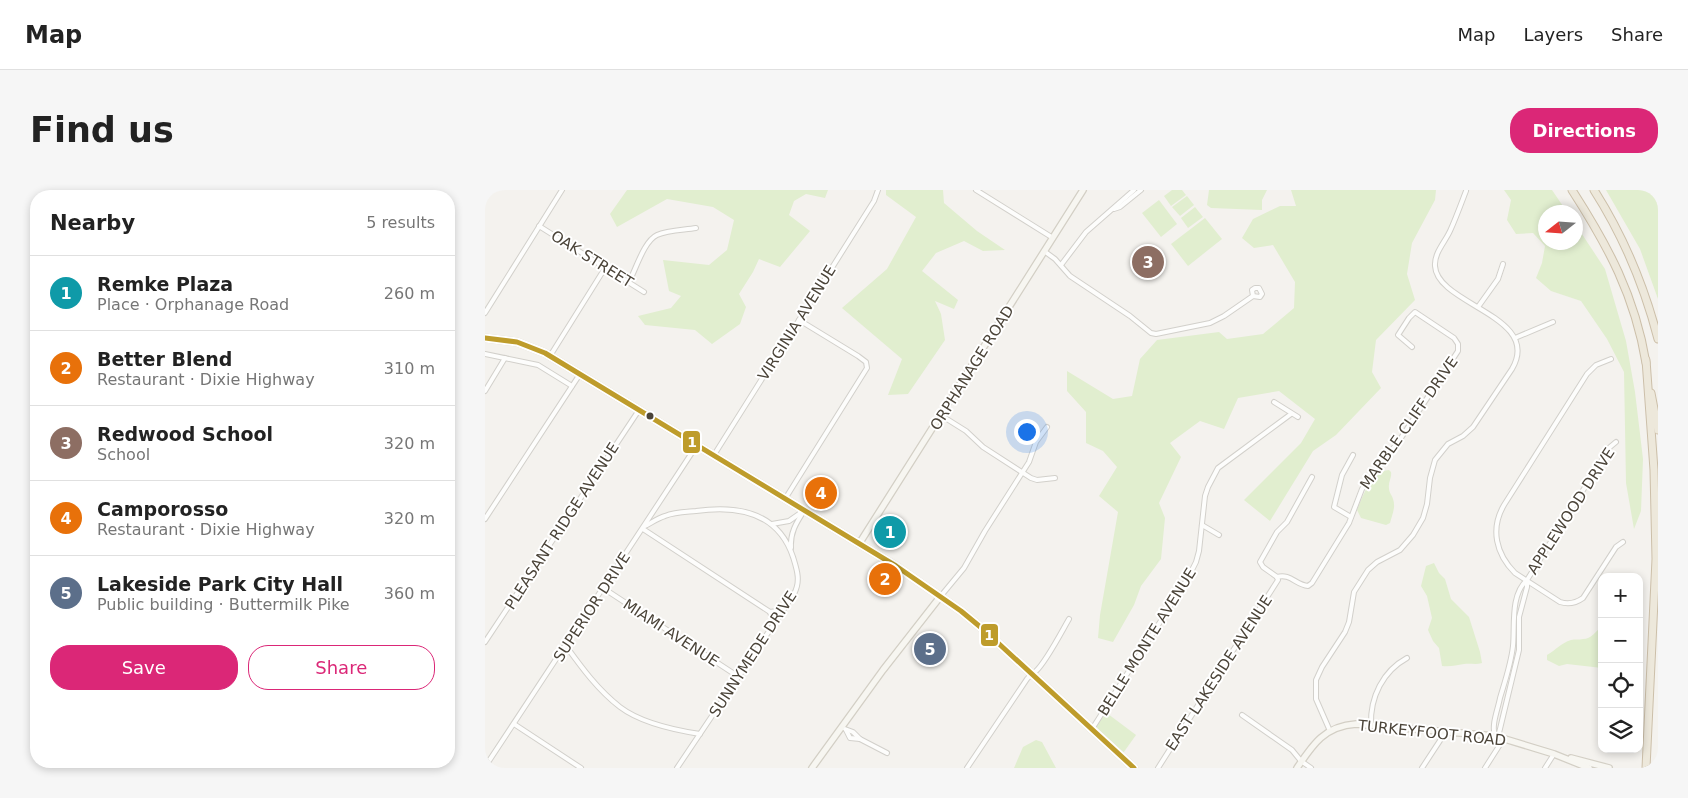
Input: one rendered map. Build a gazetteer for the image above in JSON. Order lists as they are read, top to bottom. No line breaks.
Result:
{"streets":{"main road":["ORPHANAGE ROAD","TURKEYFOOT ROAD"],"street":["OAK STREET","VIRGINIA AVENUE","MARBLE CLIFF DRIVE","APPLEWOOD DRIVE","PLEASANT RIDGE AVENUE","SUPERIOR DRIVE","MIAMI AVENUE","BELLE MONTE AVENUE","SUNNYMEDE DRIVE","EAST LAKESIDE AVENUE"]},"crossings":[["MARBLE CLIFF DRIVE","EAST LAKESIDE AVENUE"],["APPLEWOOD DRIVE","TURKEYFOOT ROAD"],["SUPERIOR DRIVE","MIAMI AVENUE"],["SUPERIOR DRIVE","SUNNYMEDE DRIVE"],["MIAMI AVENUE","SUNNYMEDE DRIVE"]],"lines":["transit line 1"],"north":"left","page":{"header":"Map","nav":["Map","Layers","Share"],"buttons":["Directions",["Save","Share"]],"title":"Find us","heading":["Nearby","5 results"],"pins":["3","4","1","2","5"],"list":[{"mark":"1","name":"Remke Plaza","note":"Place · Orphanage Road","value":"260 m"},{"mark":"2","name":"Better Blend","note":"Restaurant · Dixie Highway","value":"310 m"},{"mark":"3","name":"Redwood School","note":"School","value":"320 m"},{"mark":"4","name":"Camporosso","note":"Restaurant · Dixie Highway","value":"320 m"},{"mark":"5","name":"Lakeside Park City Hall","note":"Public building · Buttermilk Pike","value":"360 m"}],"map_buttons":["+","−"]}}
